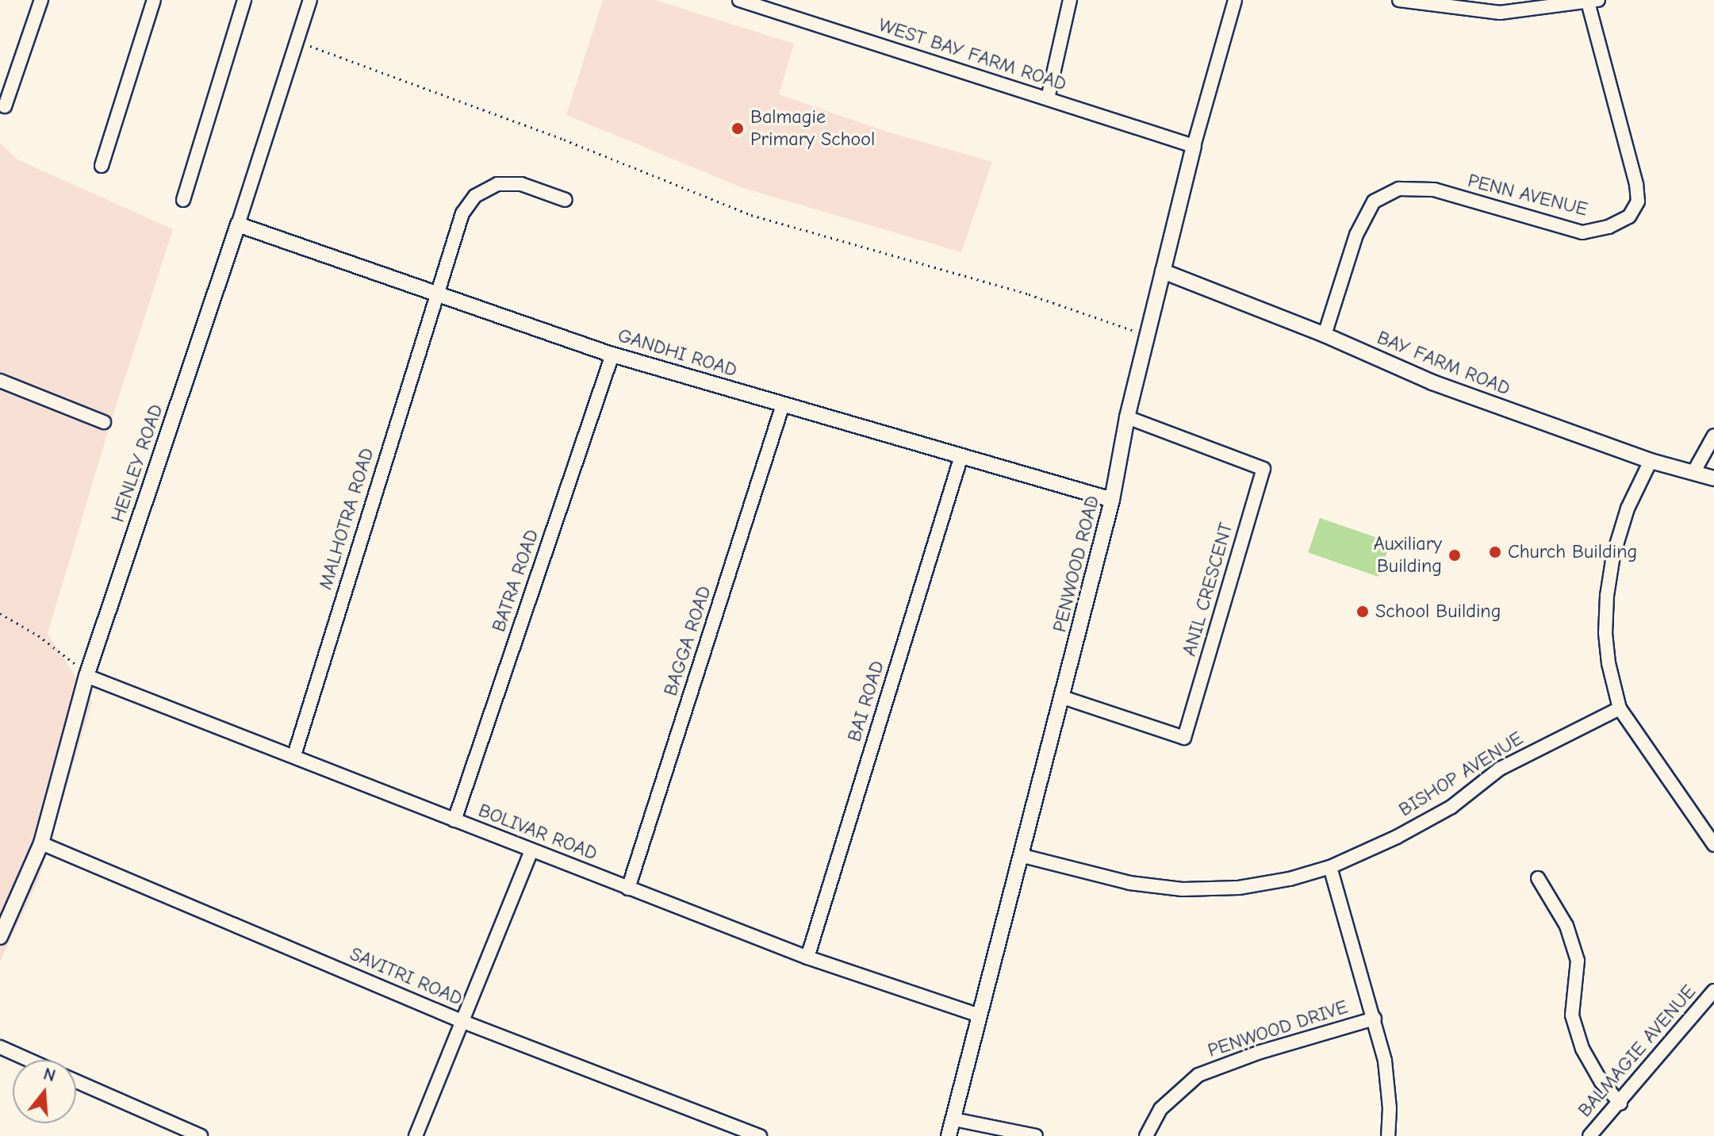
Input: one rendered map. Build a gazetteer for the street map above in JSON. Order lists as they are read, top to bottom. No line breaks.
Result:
{"streets":{"street":["WEST BAY FARM ROAD","PENN AVENUE","GANDHI ROAD","BAY FARM ROAD","HENLEY ROAD","MALHOTRA ROAD","PENWOOD ROAD","BATRA ROAD","ANIL CRESCENT","BAGGA ROAD","BAI ROAD","BISHOP AVENUE","BOLIVAR ROAD","SAVITRI ROAD","PENWOOD DRIVE","BALMAGIE AVENUE"]},"crossings":[["WEST BAY FARM ROAD","PENWOOD ROAD"],["PENN AVENUE","BAY FARM ROAD"],["GANDHI ROAD","HENLEY ROAD"],["GANDHI ROAD","MALHOTRA ROAD"],["GANDHI ROAD","PENWOOD ROAD"],["GANDHI ROAD","BATRA ROAD"],["GANDHI ROAD","BAGGA ROAD"],["GANDHI ROAD","BAI ROAD"],["BAY FARM ROAD","PENWOOD ROAD"],["HENLEY ROAD","BOLIVAR ROAD"],["HENLEY ROAD","SAVITRI ROAD"],["MALHOTRA ROAD","BOLIVAR ROAD"],["PENWOOD ROAD","ANIL CRESCENT"],["PENWOOD ROAD","BISHOP AVENUE"],["PENWOOD ROAD","BOLIVAR ROAD"],["BATRA ROAD","BOLIVAR ROAD"],["BAGGA ROAD","BOLIVAR ROAD"],["BAI ROAD","BOLIVAR ROAD"]],"places":["Balmagie Primary School","Church Building","Auxiliary Building","School Building"],"north":"top"}
